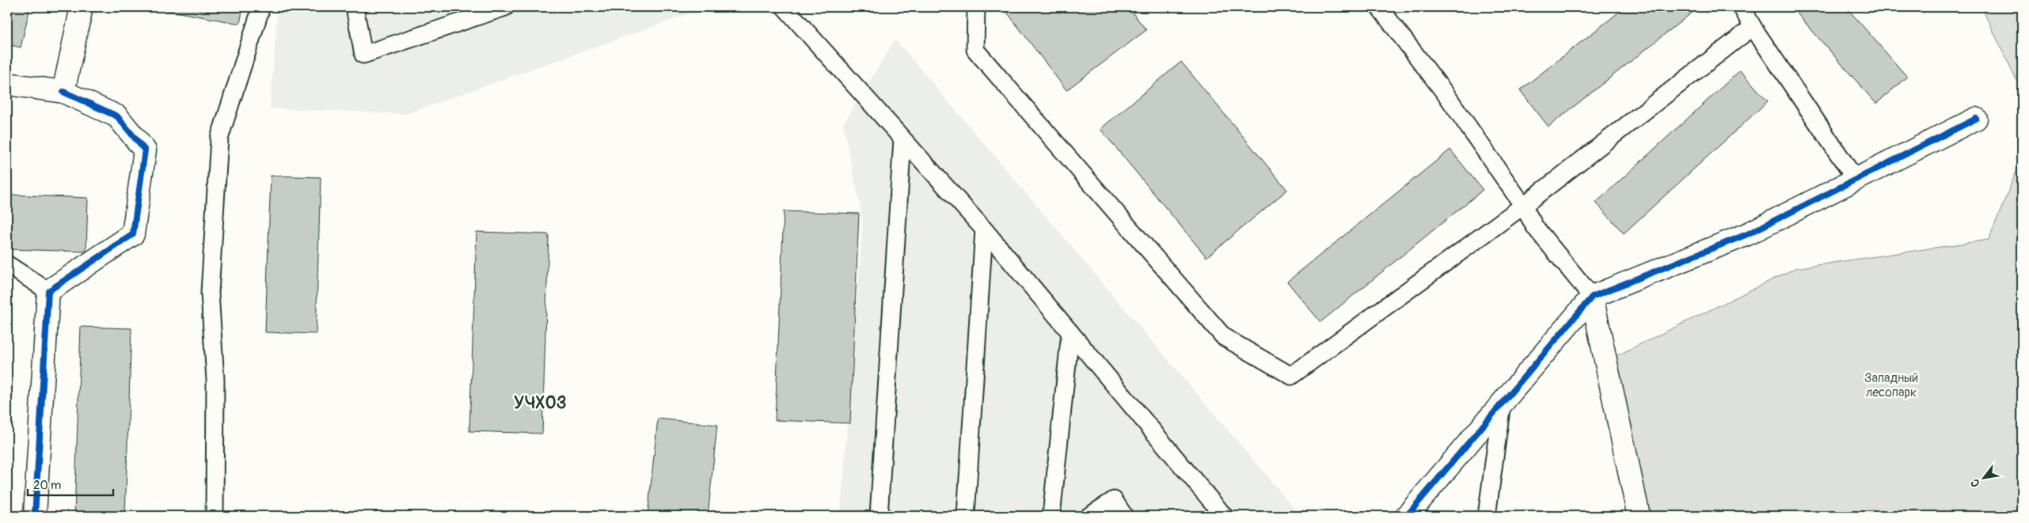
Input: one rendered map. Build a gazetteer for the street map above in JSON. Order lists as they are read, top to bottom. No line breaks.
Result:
{"districts":["УЧХОЗ"],"parks":["Западный лесопарк"],"scale_bar":"20 m","north":"bottom left"}
